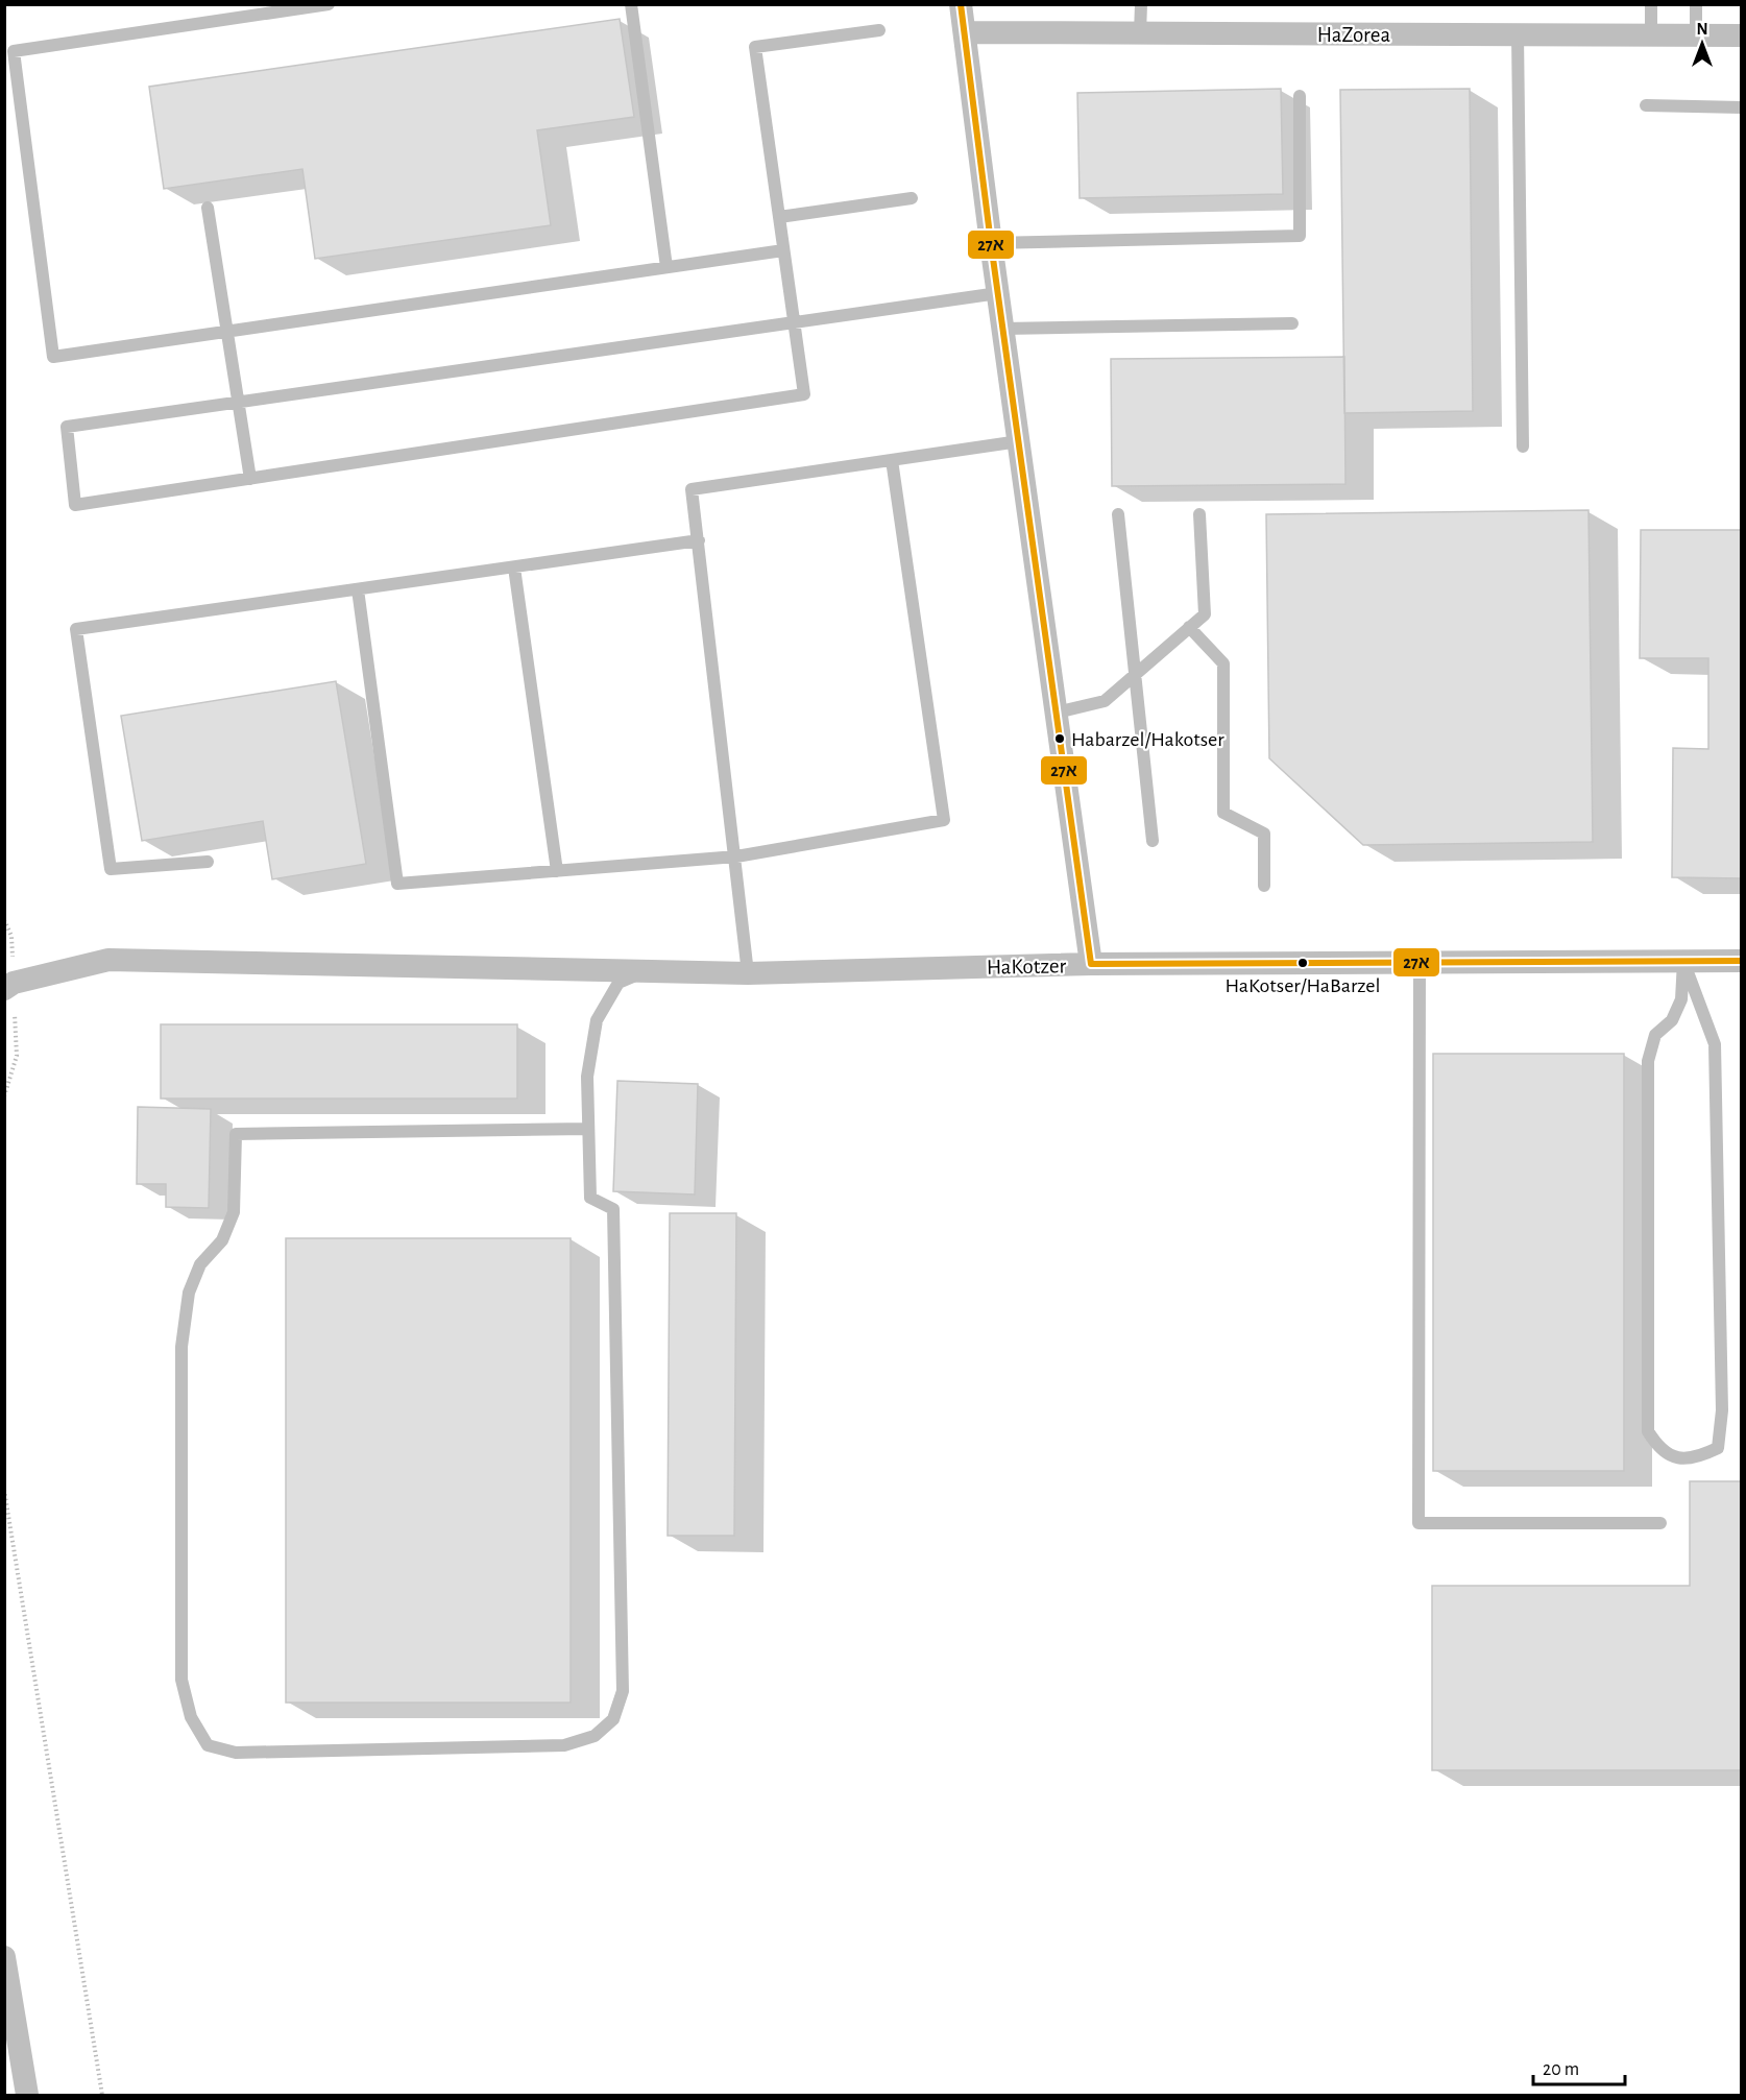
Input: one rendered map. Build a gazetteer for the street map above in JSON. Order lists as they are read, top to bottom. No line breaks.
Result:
{"streets":{"street":["HaZorea","HaKotzer"]},"places":["Habarzel/Hakotser","HaKotser/HaBarzel"],"lines":["transit line 27א"],"scale_bar":"20 m","north":"top"}
